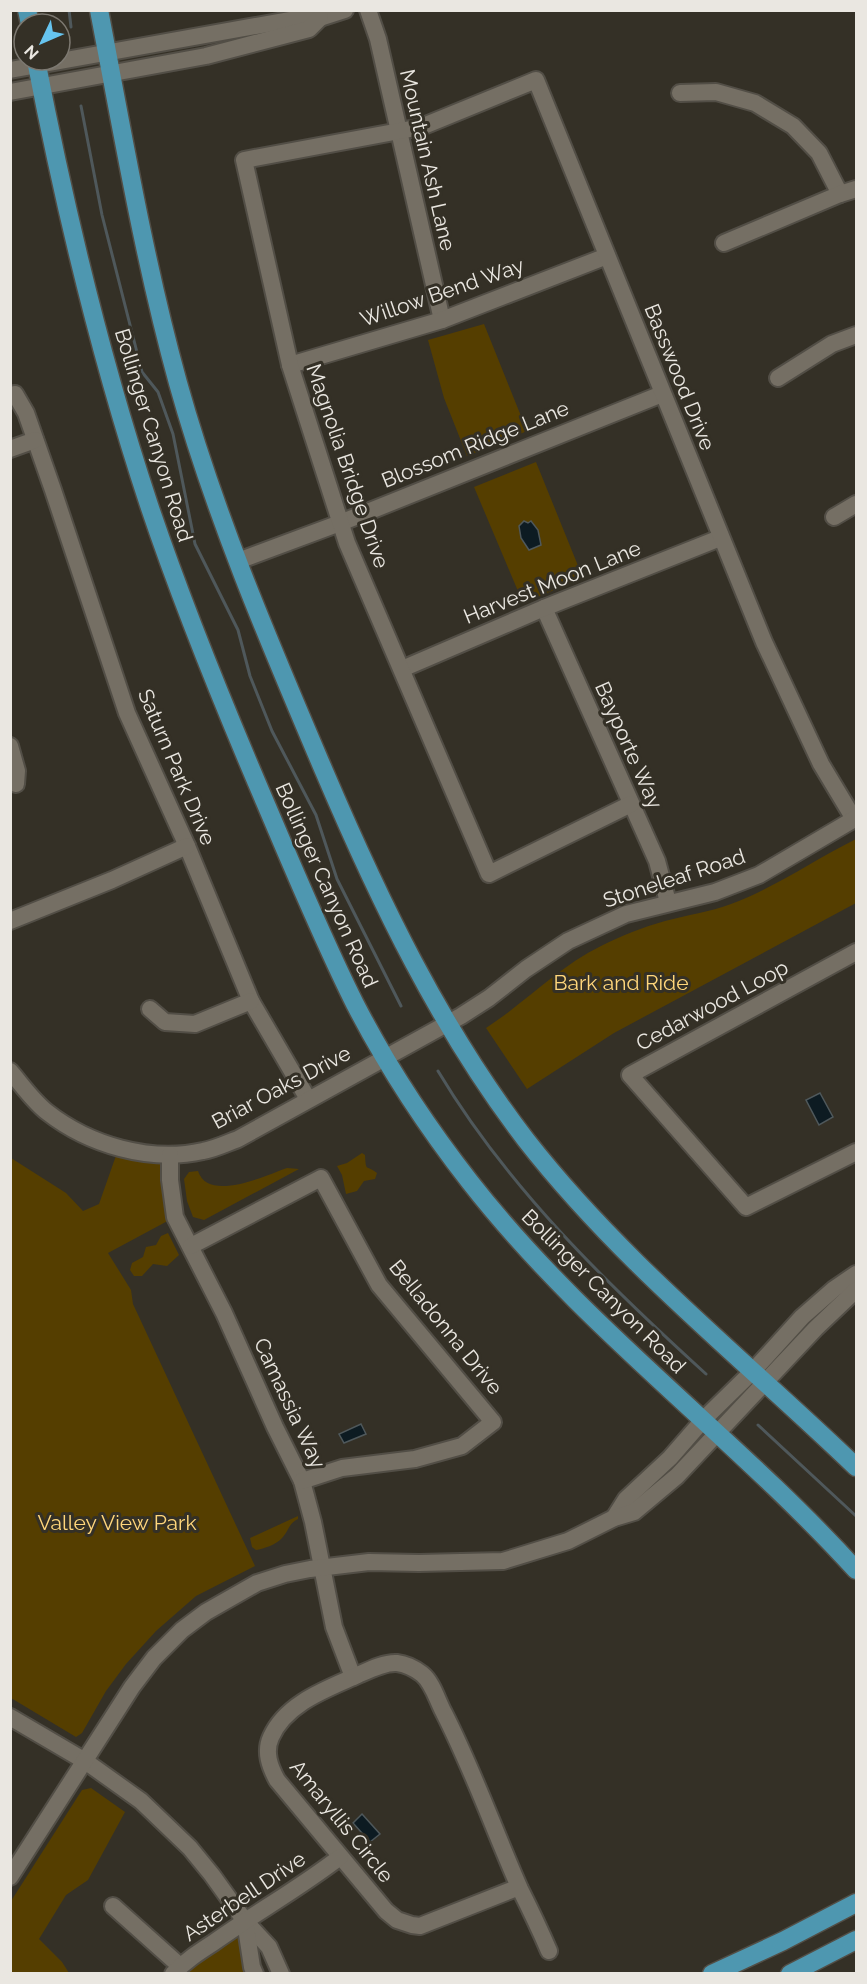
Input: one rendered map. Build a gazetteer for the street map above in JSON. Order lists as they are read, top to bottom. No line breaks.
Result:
{"streets":{"main road":["Bollinger Canyon Road"],"street":["Mountain Ash Lane","Willow Bend Way","Basswood Drive","Blossom Ridge Lane","Magnolia Bridge Drive","Harvest Moon Lane","Bayporte Way","Saturn Park Drive","Stoneleaf Road","Cedarwood Loop","Briar Oaks Drive","Belladonna Drive","Camassia Way","Amaryllis Circle","Asterbell Drive"]},"crossings":[["Mountain Ash Lane","Willow Bend Way"],["Mountain Ash Lane","Basswood Drive"],["Mountain Ash Lane","Magnolia Bridge Drive"],["Willow Bend Way","Basswood Drive"],["Willow Bend Way","Magnolia Bridge Drive"],["Basswood Drive","Blossom Ridge Lane"],["Basswood Drive","Magnolia Bridge Drive"],["Basswood Drive","Harvest Moon Lane"],["Basswood Drive","Stoneleaf Road"],["Bollinger Canyon Road","Blossom Ridge Lane"],["Bollinger Canyon Road","Stoneleaf Road"],["Bollinger Canyon Road","Briar Oaks Drive"],["Blossom Ridge Lane","Magnolia Bridge Drive"],["Magnolia Bridge Drive","Harvest Moon Lane"],["Magnolia Bridge Drive","Bayporte Way"],["Harvest Moon Lane","Bayporte Way"],["Bayporte Way","Stoneleaf Road"],["Saturn Park Drive","Briar Oaks Drive"],["Stoneleaf Road","Briar Oaks Drive"],["Briar Oaks Drive","Camassia Way"],["Belladonna Drive","Camassia Way"],["Camassia Way","Amaryllis Circle"],["Amaryllis Circle","Asterbell Drive"]],"parks":["Bark and Ride","Valley View Park"],"north":"bottom left"}
